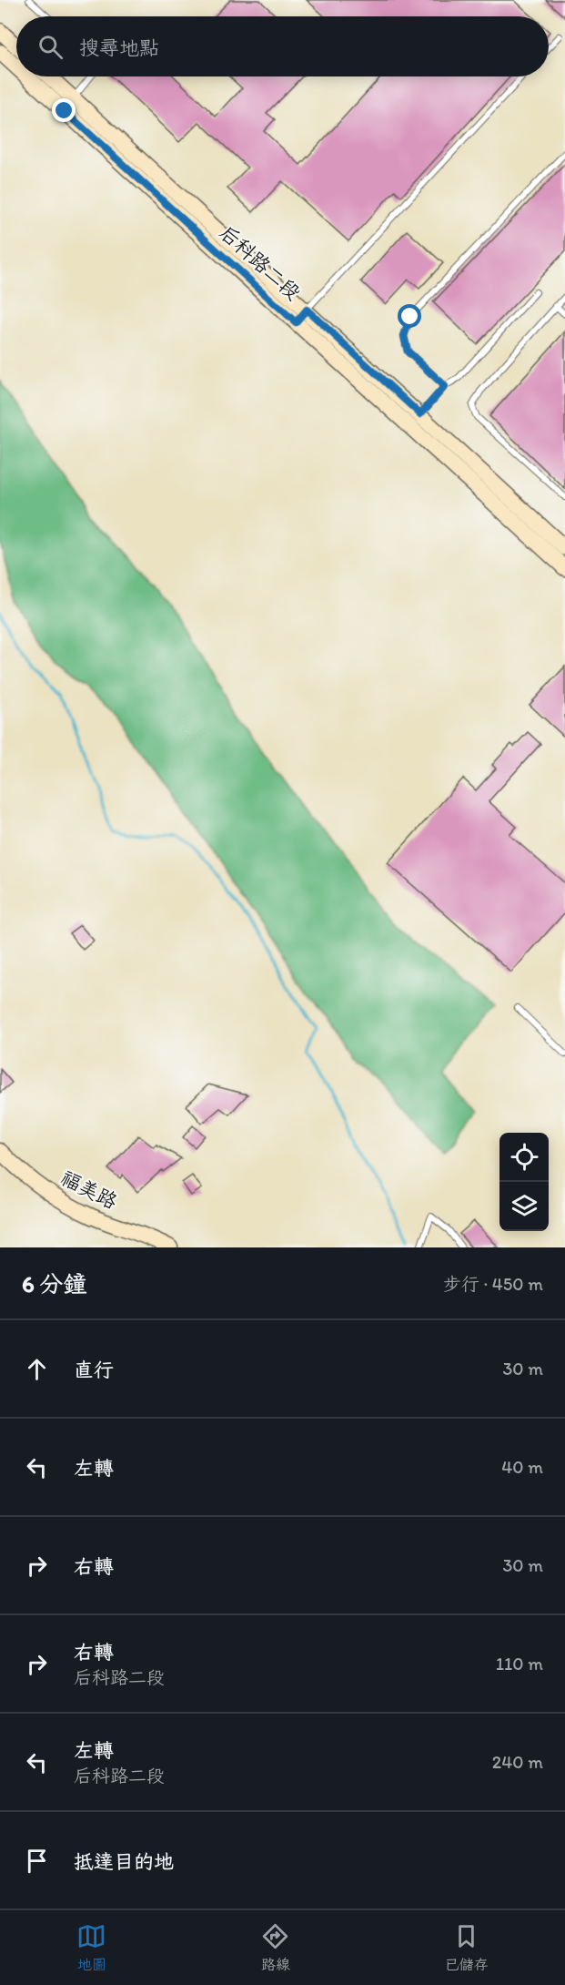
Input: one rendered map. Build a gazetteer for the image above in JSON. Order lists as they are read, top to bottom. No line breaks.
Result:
{"streets":{"street":["后科路二段","福美路"]},"page":{"search":"搜尋地點","heading":["6 分鐘","步行 · 450 m"],"list":[["直行","30 m"],["左轉","40 m"],["右轉","30 m"],["右轉","后科路二段","110 m"],["左轉","后科路二段","240 m"],"抵達目的地"],"nav":["地圖","路線","已儲存"]}}
